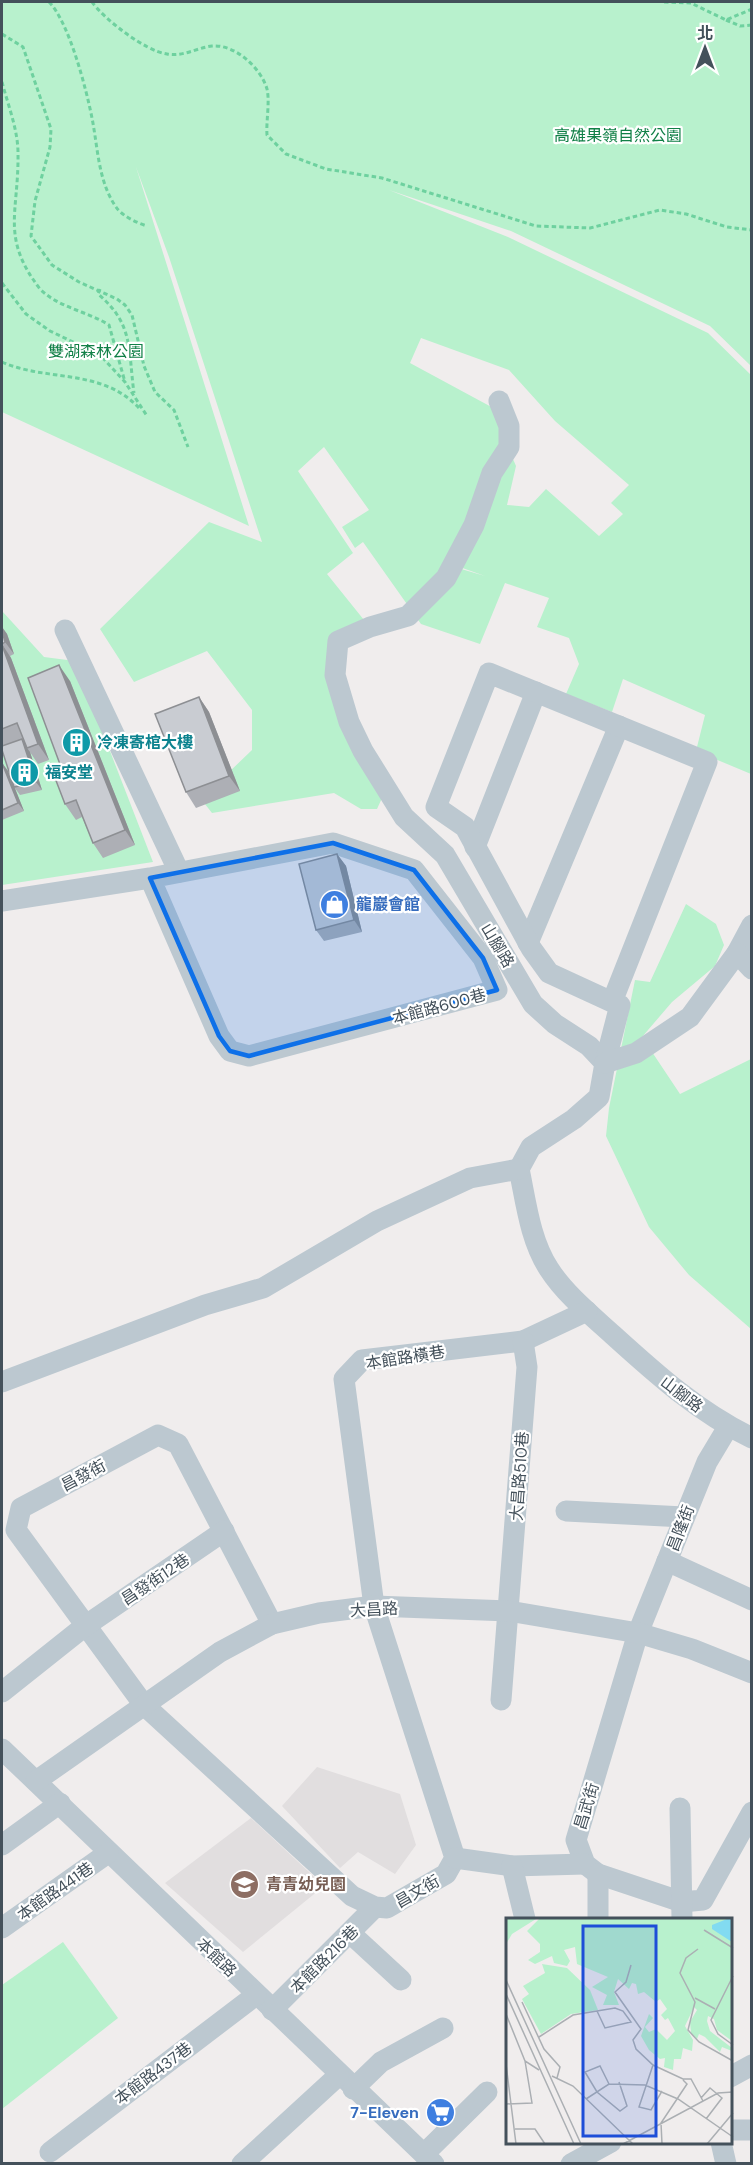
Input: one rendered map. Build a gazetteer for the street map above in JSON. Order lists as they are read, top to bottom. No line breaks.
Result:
{"streets":{"street":["山腳路","本館路600巷","本館路橫巷","昌發街","大昌路510巷","昌隆街","昌發街12巷","大昌路","昌武街","本館路441巷","昌文街","本館路","本館路216巷","本館路437巷"]},"crossings":[["山腳路","本館路橫巷"],["山腳路","昌隆街"],["本館路橫巷","大昌路510巷"],["本館路橫巷","大昌路"],["昌發街","昌發街12巷"],["昌發街","大昌路"],["昌發街","昌文街"],["大昌路510巷","大昌路"],["昌隆街","大昌路"],["昌隆街","昌武街"],["大昌路","昌武街"],["大昌路","昌文街"],["大昌路","本館路"],["本館路441巷","本館路"],["昌文街","本館路216巷"],["本館路","本館路216巷"],["本館路","本館路437巷"]],"parks":["高雄果嶺自然公園","雙湖森林公園"],"places":{"building":["冷凍寄棺大樓","福安堂"],"shop":["龍巖會館"],"school or university":["青青幼兒園"],"supermarket":["7-Eleven"]},"north":"top"}
